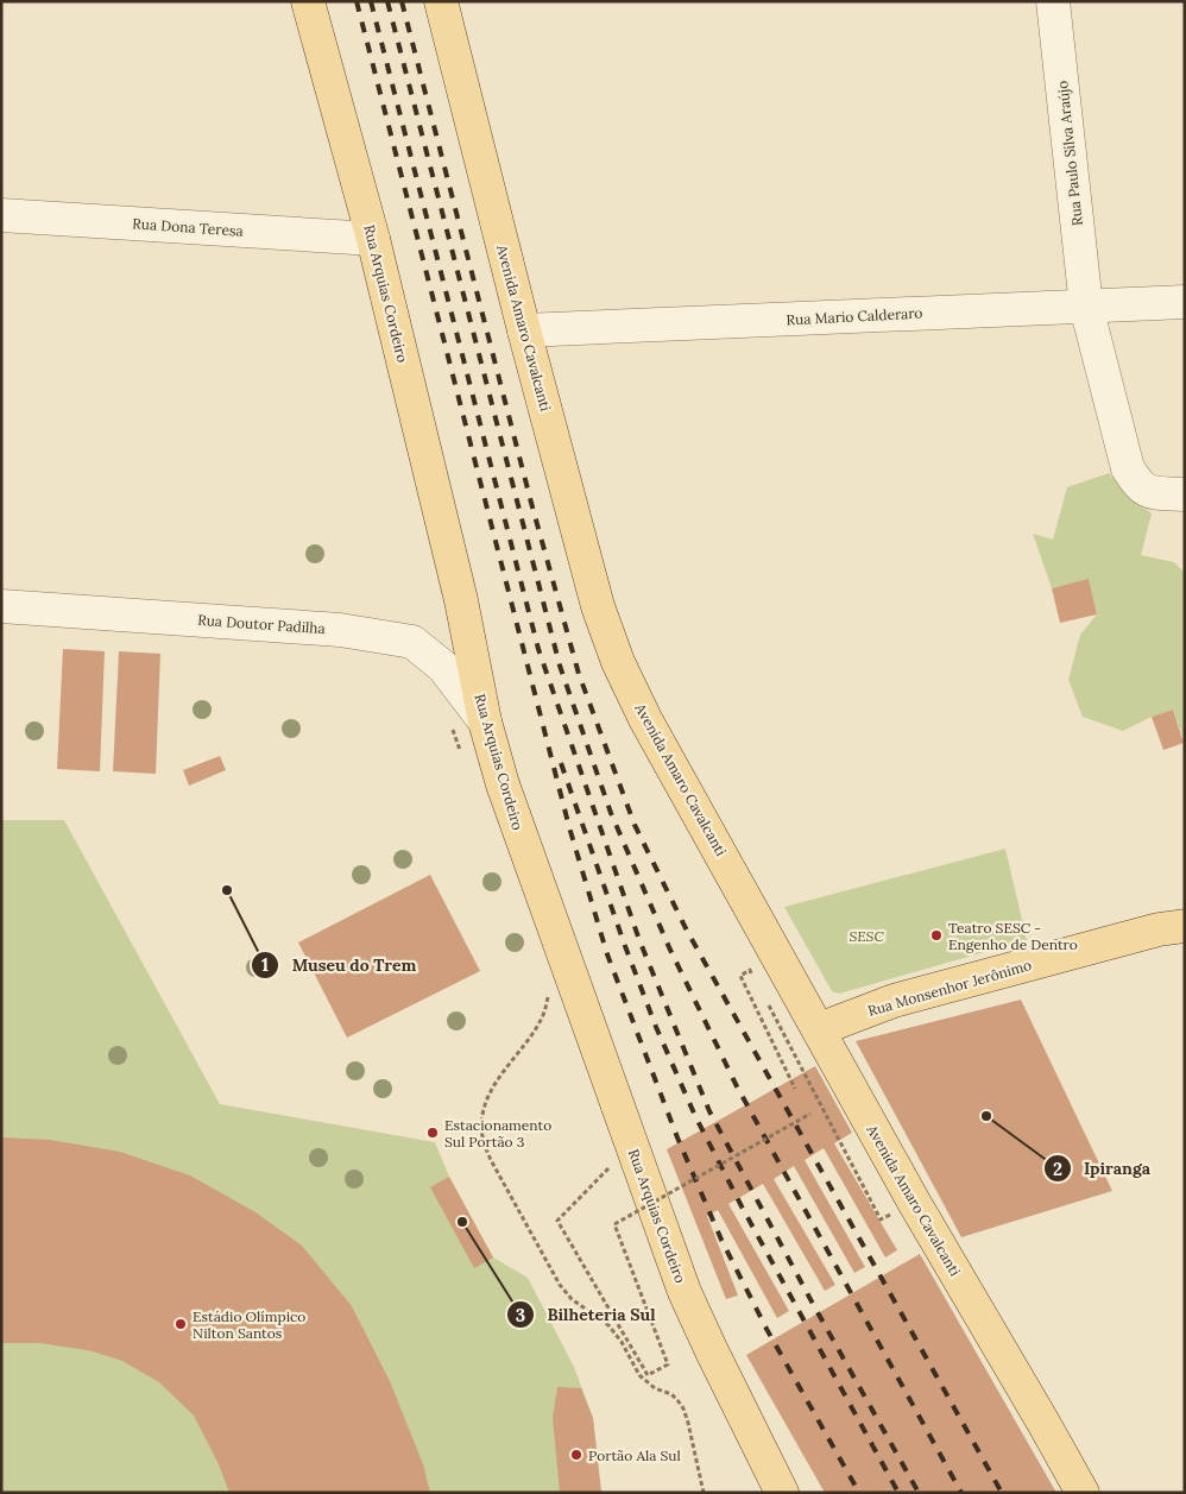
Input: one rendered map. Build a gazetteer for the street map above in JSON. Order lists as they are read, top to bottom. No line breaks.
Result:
{"streets":{"main road":["Rua Arquias Cordeiro","Avenida Amaro Cavalcanti","Rua Monsenhor Jerônimo"],"street":["Rua Paulo Silva Araújo","Rua Dona Teresa","Rua Mario Calderaro","Rua Doutor Padilha"]},"crossings":[["Rua Paulo Silva Araújo","Rua Mario Calderaro"],["Rua Dona Teresa","Rua Arquias Cordeiro"],["Rua Arquias Cordeiro","Rua Doutor Padilha"],["Rua Mario Calderaro","Avenida Amaro Cavalcanti"],["Avenida Amaro Cavalcanti","Rua Monsenhor Jerônimo"]],"parks":["SESC"],"places":["Museu do Trem","Teatro SESC - Engenho de Dentro","Ipiranga","Estacionamento Sul Portão 3","Bilheteria Sul","Estádio Olímpico Nilton Santos","Portão Ala Sul"]}
